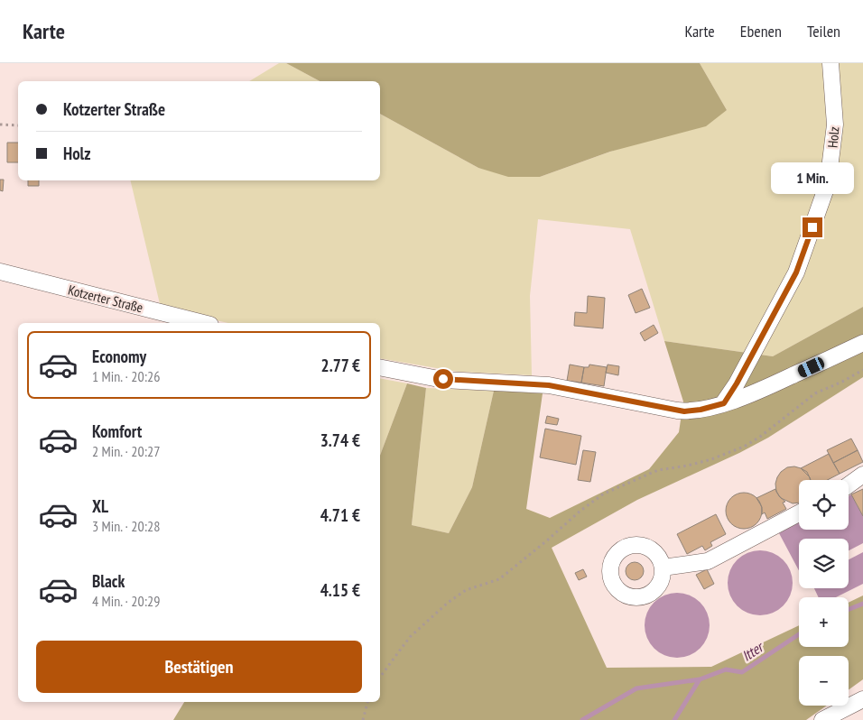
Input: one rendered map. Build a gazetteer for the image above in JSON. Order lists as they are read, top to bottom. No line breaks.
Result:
{"streets":{"street":["Holz","Kotzerter Straße"]},"water":["Itter"],"page":{"header":"Karte","nav":["Karte","Ebenen","Teilen"],"banner":["Kotzerter Straße","Holz"],"bubble":"1 Min.","list":[{"name":"Economy","note":"1 Min. · 20:26","value":"2.77 €"},{"name":"Komfort","note":"2 Min. · 20:27","value":"3.74 €"},{"name":"XL","note":"3 Min. · 20:28","value":"4.71 €"},{"name":"Black","note":"4 Min. · 20:29","value":"4.15 €"}],"map_buttons":["+","−"],"buttons":"Bestätigen"}}
